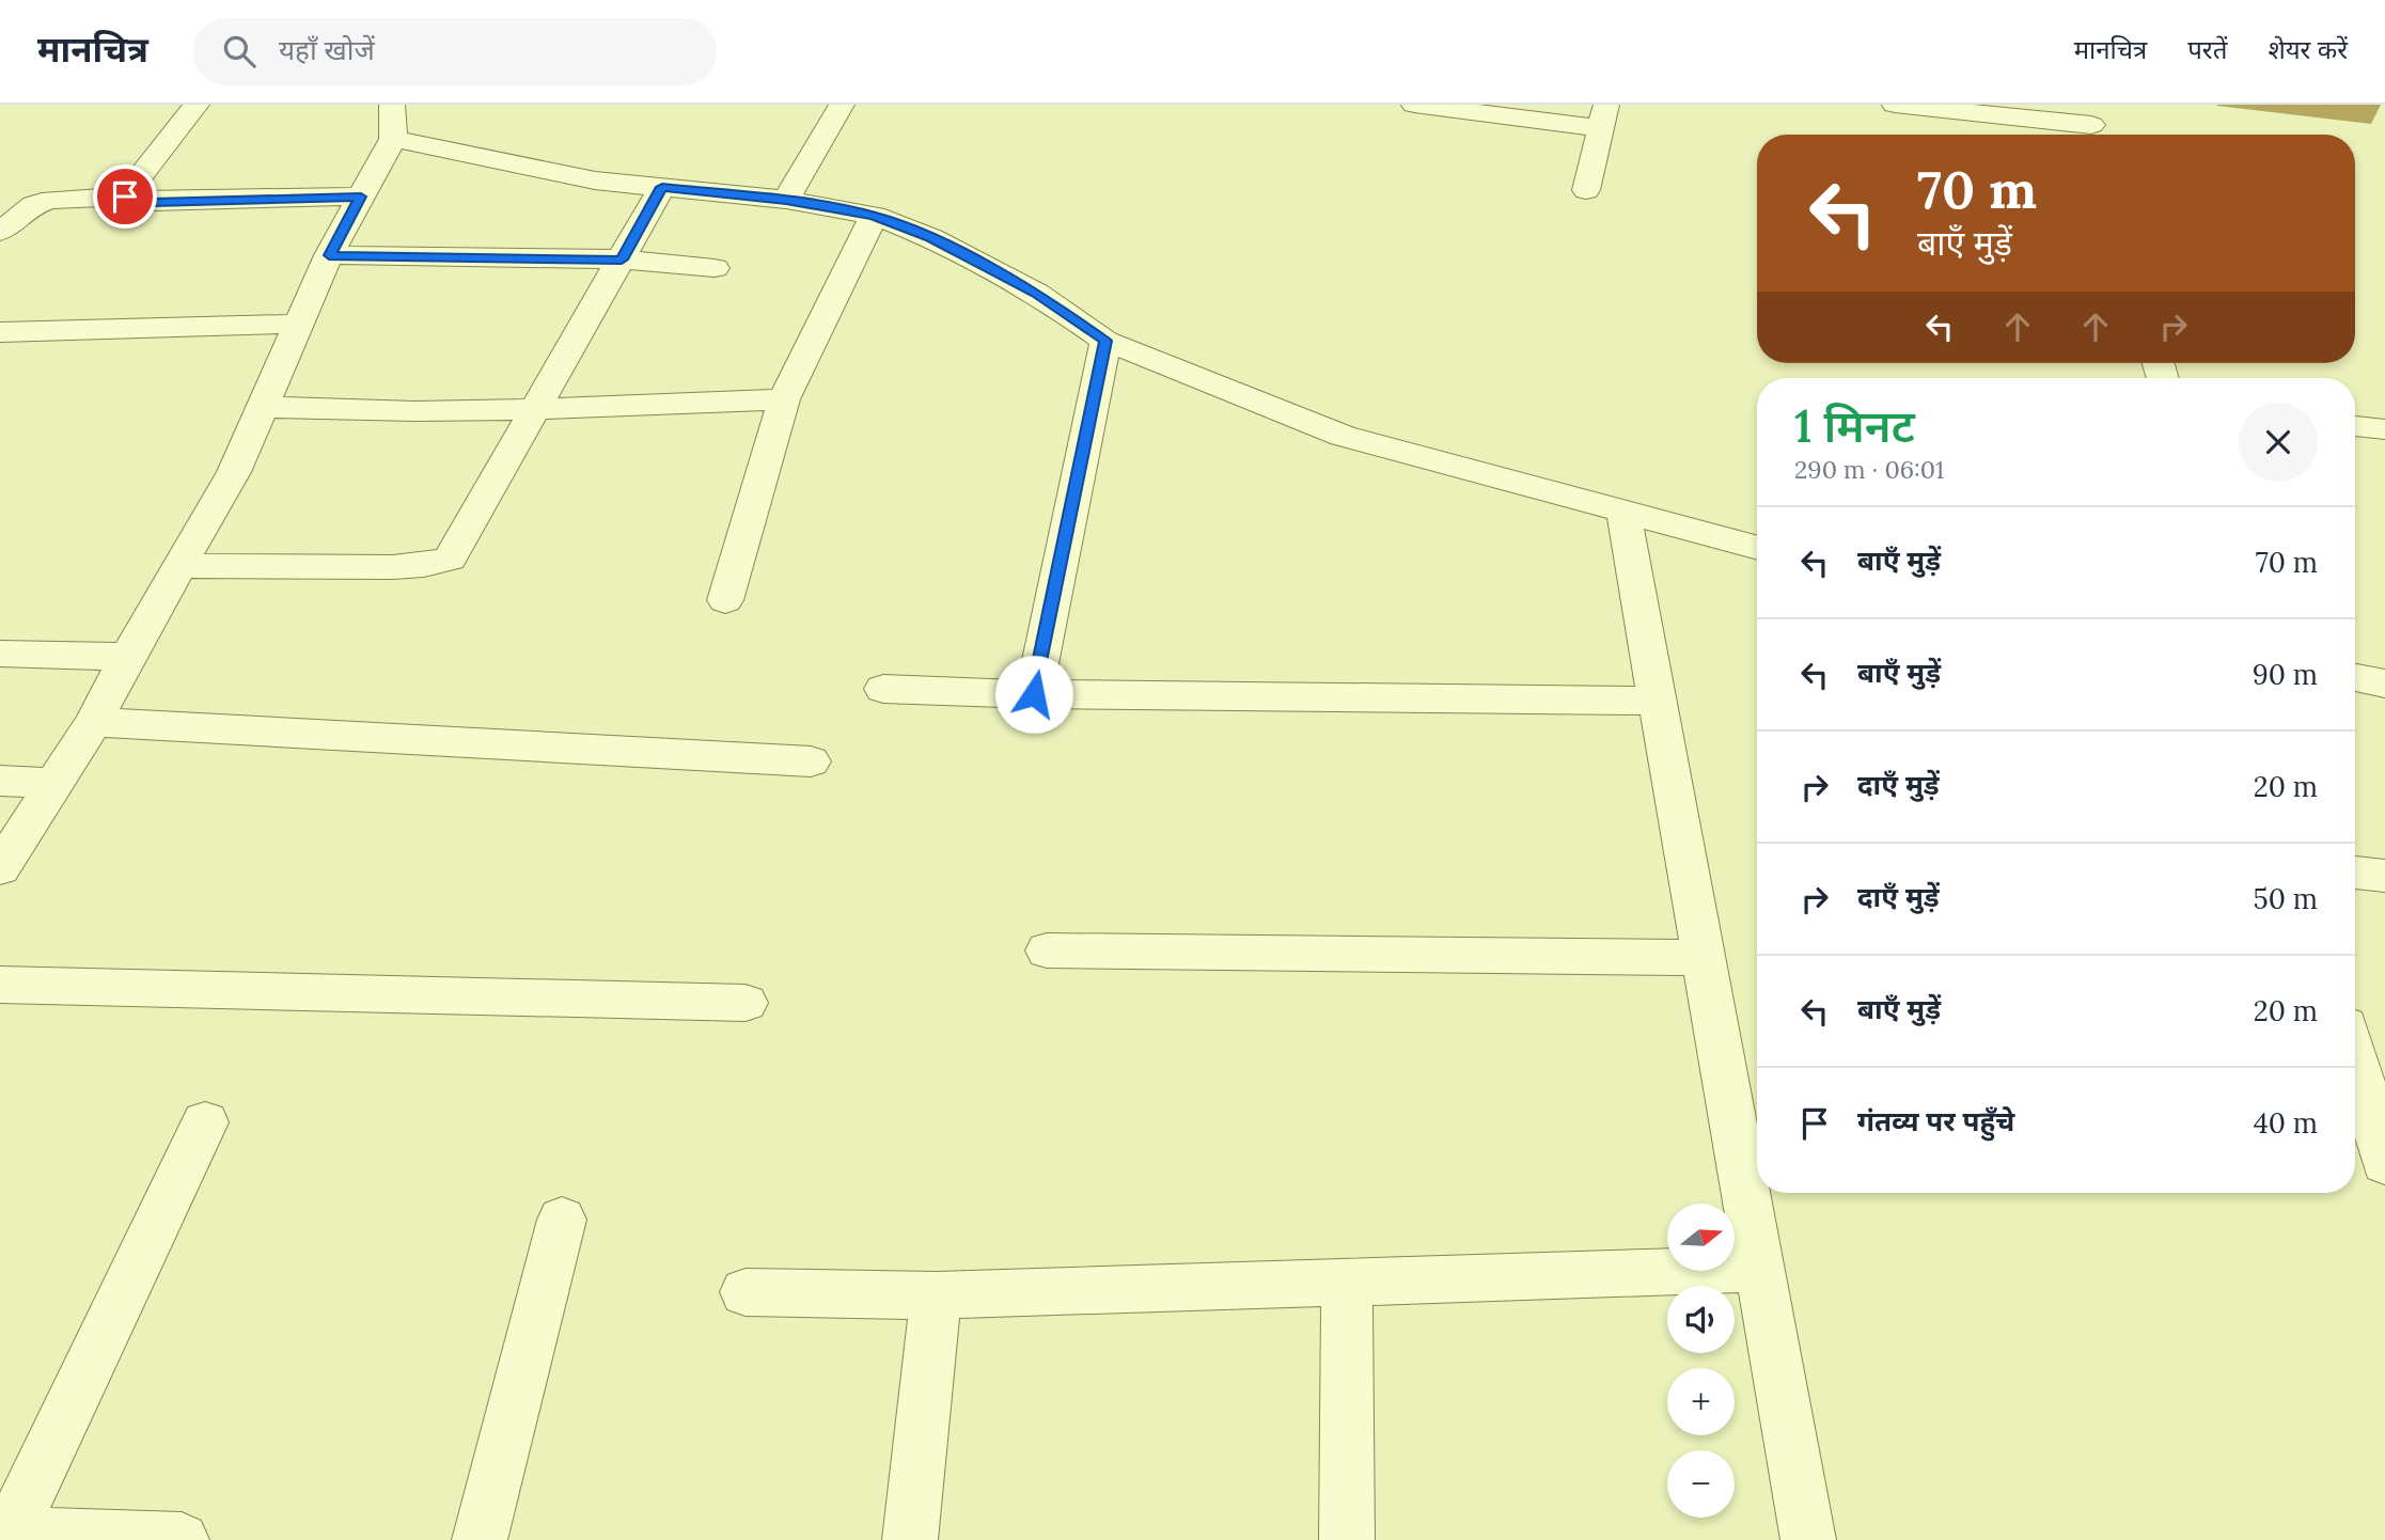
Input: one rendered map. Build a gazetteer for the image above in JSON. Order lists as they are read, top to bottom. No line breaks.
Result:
{"north":"right","page":{"header":"मानचित्र","search":"यहाँ खोजें","nav":["मानचित्र","परतें","शेयर करें"],"turn":["70 m","बाएँ मुड़ें"],"heading":["1 मिनट","290 m · 06:01"],"list":[{"name":"बाएँ मुड़ें","value":"70 m"},{"name":"बाएँ मुड़ें","value":"90 m"},{"name":"दाएँ मुड़ें","value":"20 m"},{"name":"दाएँ मुड़ें","value":"50 m"},{"name":"बाएँ मुड़ें","value":"20 m"},{"name":"गंतव्य पर पहुँचे","value":"40 m"}],"map_buttons":["+","−"]}}
